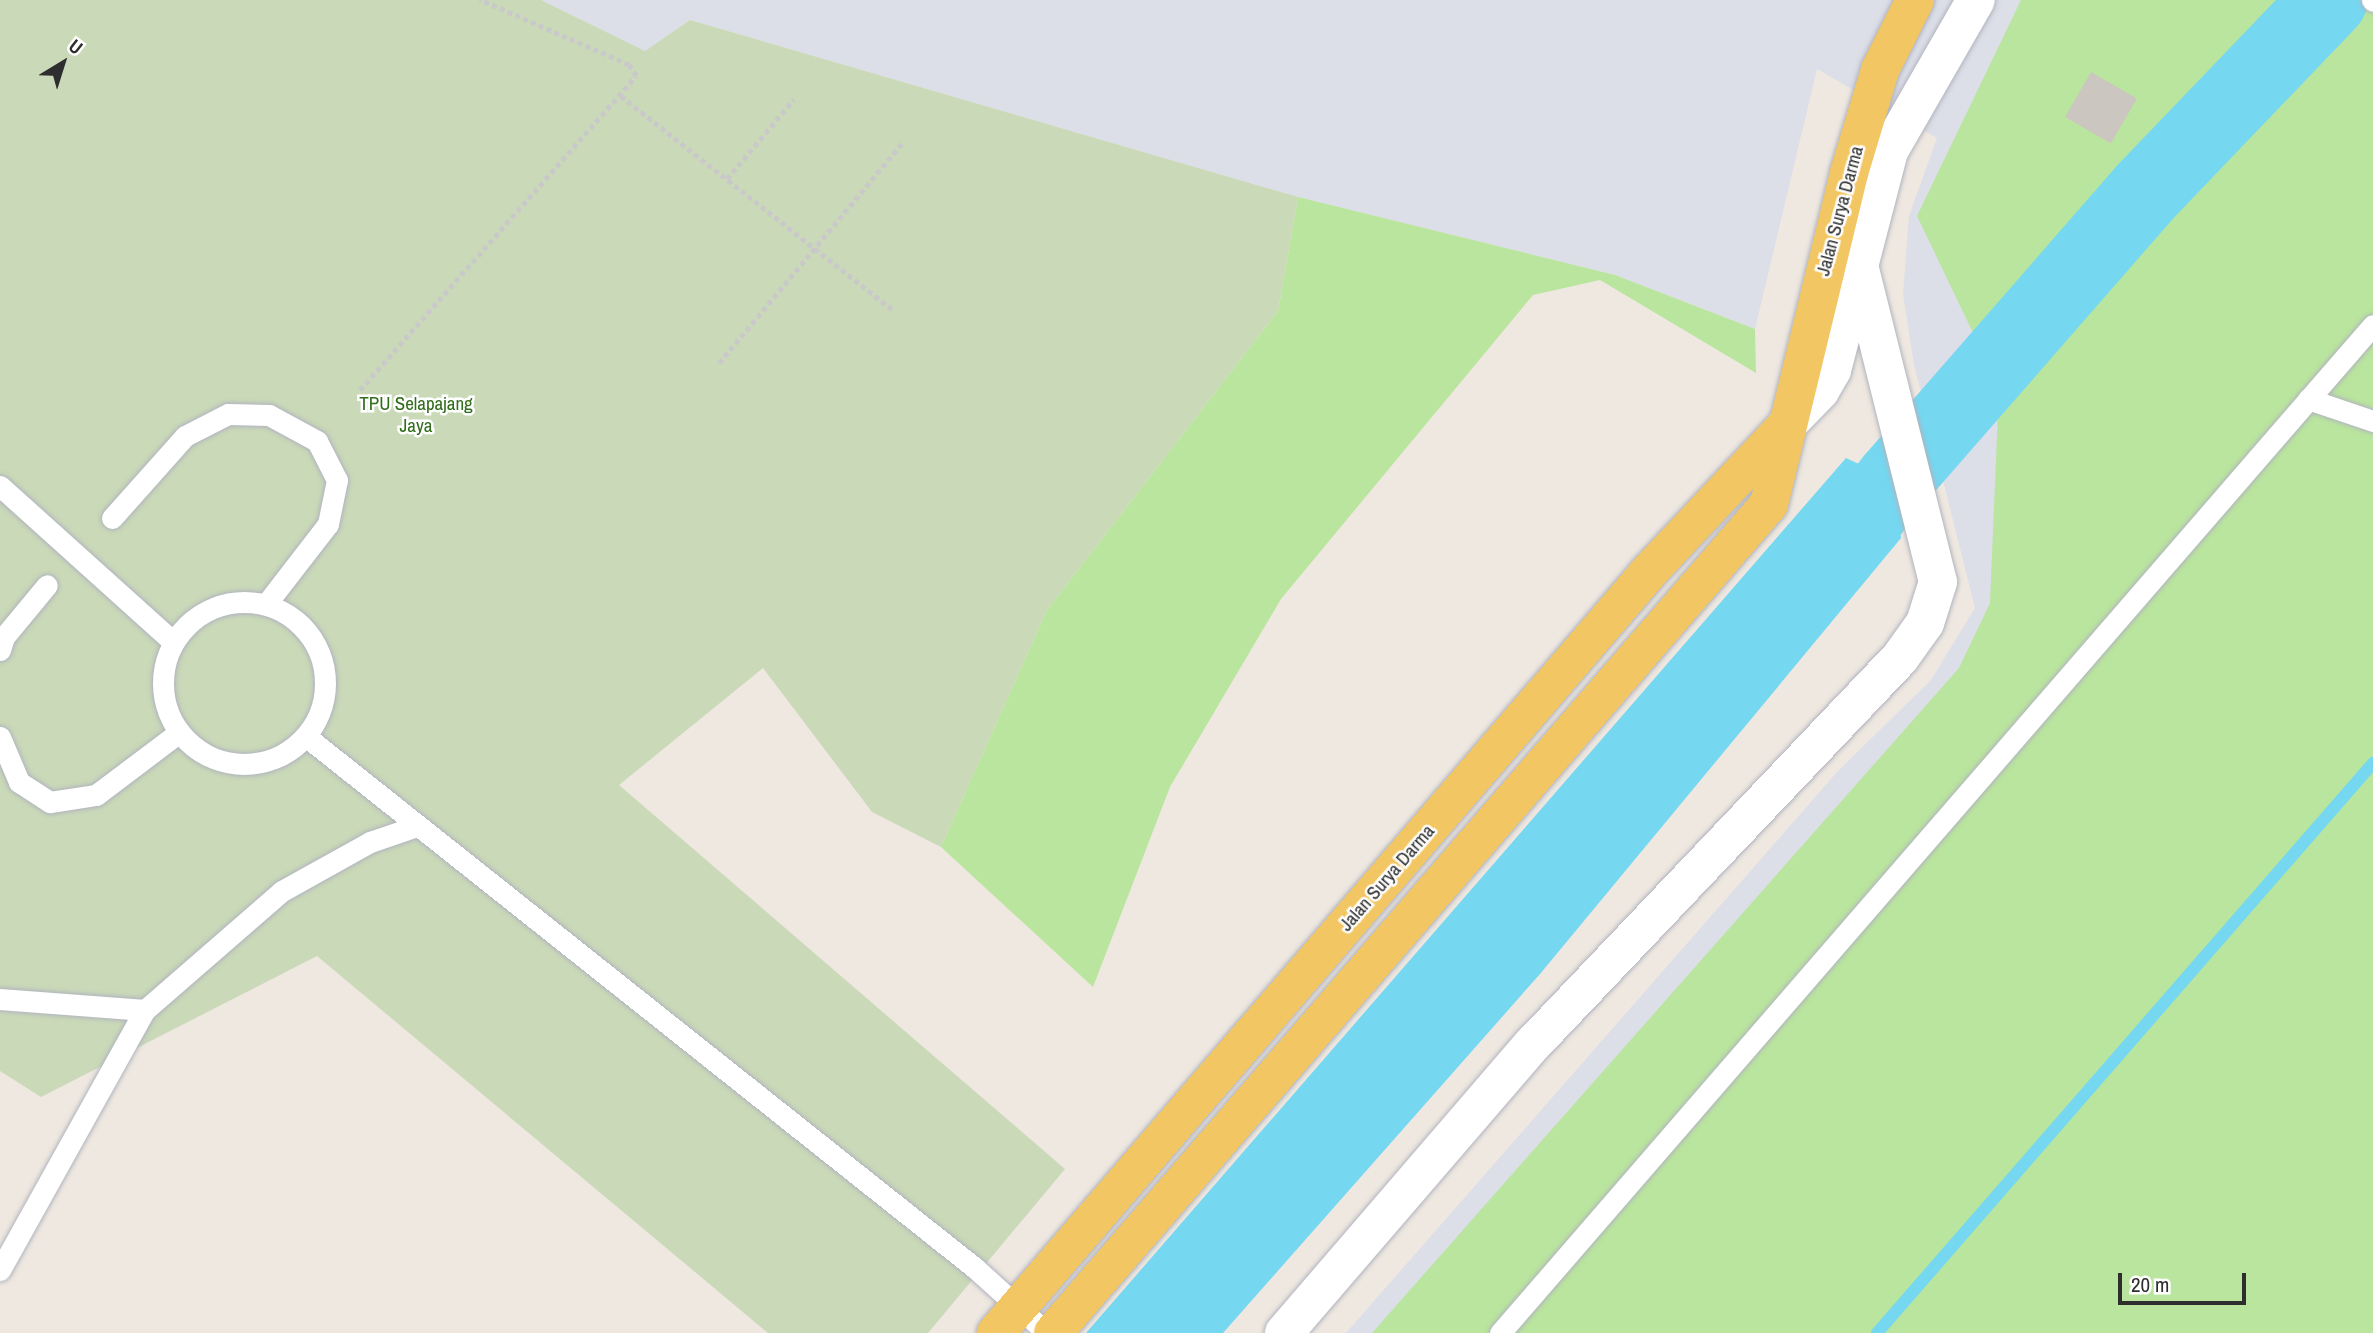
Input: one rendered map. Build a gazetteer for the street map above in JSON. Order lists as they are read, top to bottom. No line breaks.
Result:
{"streets":{"main road":["Jalan Surya Darma"]},"parks":["TPU Selapajang Jaya"],"scale_bar":"20 m","north":"top right"}
